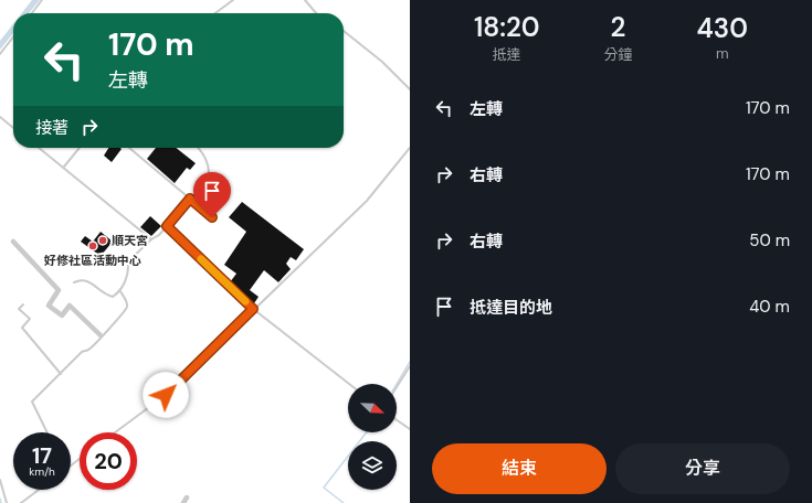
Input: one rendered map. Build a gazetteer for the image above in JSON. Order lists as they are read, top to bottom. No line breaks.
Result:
{"places":["順天宮","好修社區活動中心"],"north":"bottom right","page":{"eta":["18:20","抵達","2","分鐘","430","m"],"turn":["170 m","左轉"],"list":[{"name":"左轉","value":"170 m"},{"name":"右轉","value":"170 m"},{"name":"右轉","value":"50 m"},{"name":"抵達目的地","value":"40 m"}],"then":"接著","speed":"17 km/h","limit":"20","buttons":["結束","分享"]}}
